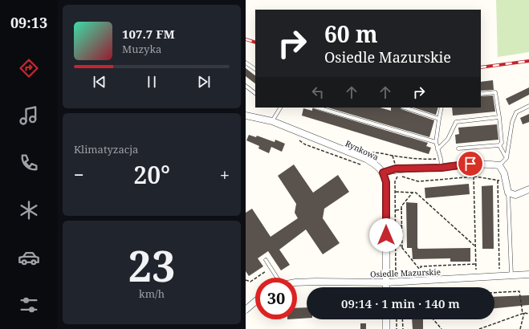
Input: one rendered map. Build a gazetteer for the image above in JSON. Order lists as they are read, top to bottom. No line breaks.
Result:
{"streets":{"street":["Rynkowa","Osiedle Mazurskie"]},"page":{"tabs":"09:13","turn":["60 m","Osiedle Mazurskie"],"song":["107.7 FM","Muzyka"],"tile":["Klimatyzacja",["23","km/h"]],"heat":["−","20°","+"],"limit":"30","trip":"09:14 · 1 min · 140 m"}}
